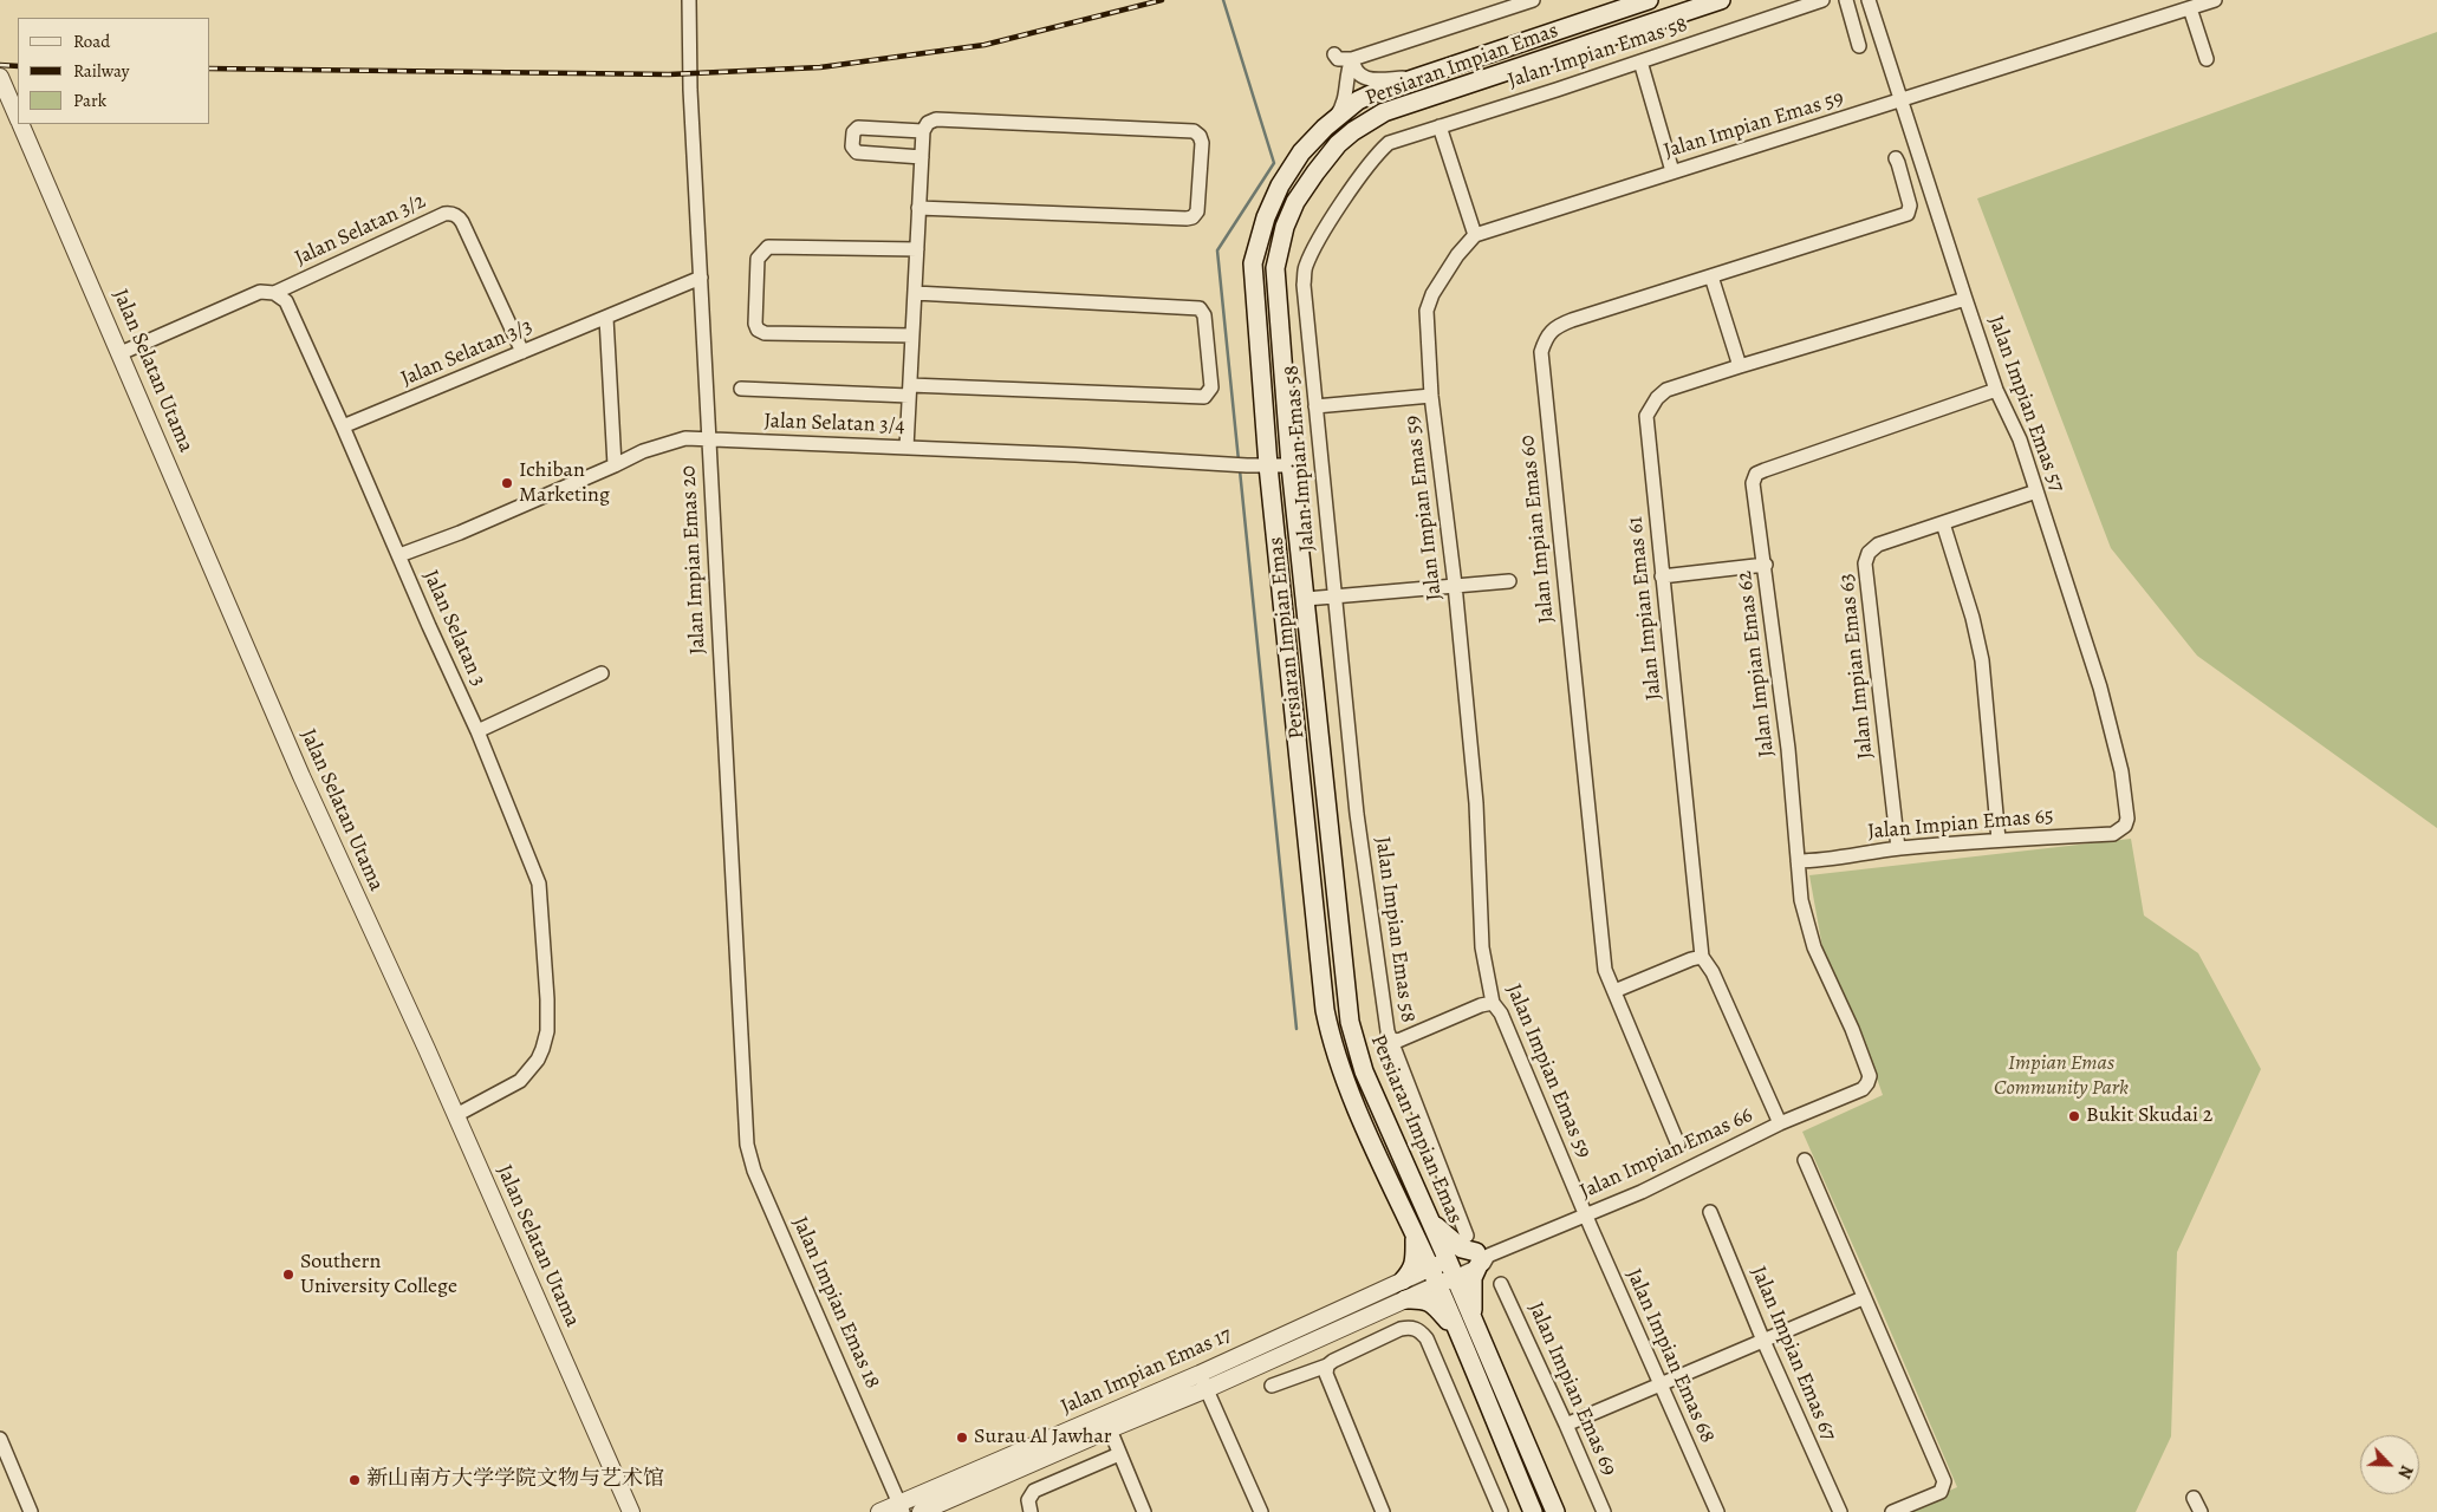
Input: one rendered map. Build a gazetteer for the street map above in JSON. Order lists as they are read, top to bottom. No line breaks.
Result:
{"streets":{"main road":["Persiaran Impian Emas"],"street":["Jalan Impian Emas 58","Jalan Impian Emas 59","Jalan Selatan 3/2","Jalan Selatan 3/3","Jalan Selatan Utama","Jalan Impian Emas 57","Jalan Selatan 3/4","Jalan Impian Emas 60","Jalan Impian Emas 20","Jalan Impian Emas 61","Jalan Selatan 3","Jalan Impian Emas 62","Jalan Impian Emas 63","Jalan Impian Emas 65","Jalan Impian Emas 66","Jalan Impian Emas 18","Jalan Impian Emas 67","Jalan Impian Emas 68","Jalan Impian Emas 17","Jalan Impian Emas 69"]},"crossings":[["Persiaran Impian Emas","Jalan Selatan 3/4"],["Persiaran Impian Emas","Jalan Impian Emas 66"],["Persiaran Impian Emas","Jalan Impian Emas 17"],["Jalan Impian Emas 59","Jalan Impian Emas 57"],["Jalan Impian Emas 59","Jalan Impian Emas 66"],["Jalan Impian Emas 59","Jalan Impian Emas 68"],["Jalan Selatan 3/2","Jalan Selatan 3/3"],["Jalan Selatan 3/2","Jalan Selatan 3"],["Jalan Selatan 3/3","Jalan Impian Emas 20"],["Jalan Selatan 3/3","Jalan Selatan 3"],["Jalan Selatan Utama","Jalan Selatan 3"],["Jalan Impian Emas 57","Jalan Impian Emas 61"],["Jalan Impian Emas 57","Jalan Impian Emas 62"],["Jalan Impian Emas 57","Jalan Impian Emas 63"],["Jalan Impian Emas 57","Jalan Impian Emas 65"],["Jalan Selatan 3/4","Jalan Impian Emas 20"],["Jalan Selatan 3/4","Jalan Selatan 3"],["Jalan Impian Emas 20","Jalan Impian Emas 18"],["Jalan Impian Emas 61","Jalan Impian Emas 66"],["Jalan Impian Emas 62","Jalan Impian Emas 65"],["Jalan Impian Emas 62","Jalan Impian Emas 66"],["Jalan Impian Emas 63","Jalan Impian Emas 65"],["Jalan Impian Emas 66","Jalan Impian Emas 68"],["Jalan Impian Emas 66","Jalan Impian Emas 17"],["Jalan Impian Emas 18","Jalan Impian Emas 17"]],"parks":["Impian Emas Community Park"],"places":["Ichiban Marketing","Bukit Skudai 2","Southern University College","Surau Al Jawhar","新山南方大学学院文物与艺术馆"],"legend":["Road","Railway","Park"],"north":"bottom right"}
